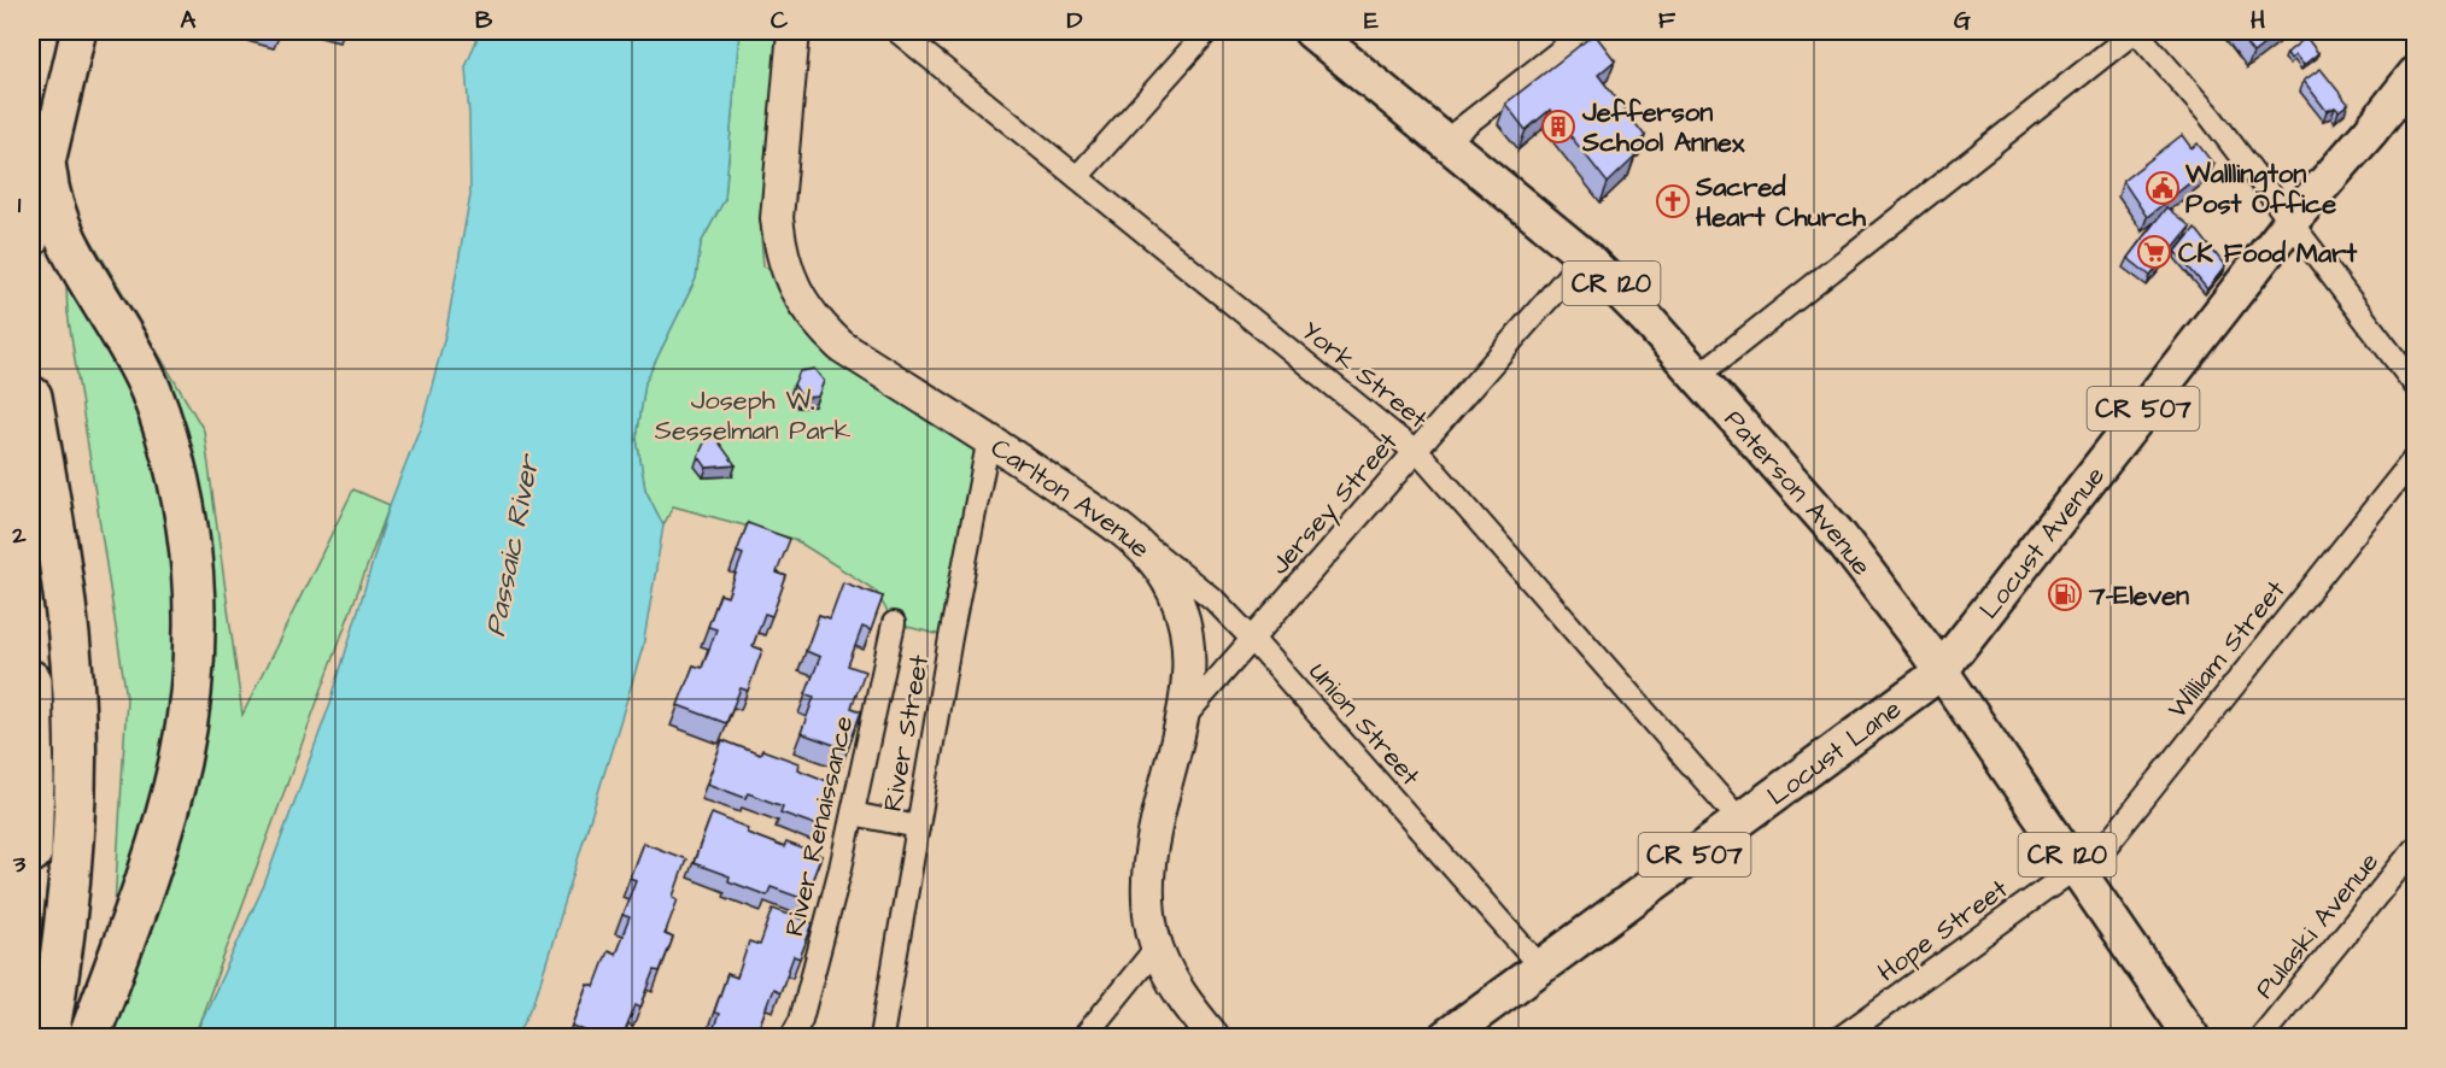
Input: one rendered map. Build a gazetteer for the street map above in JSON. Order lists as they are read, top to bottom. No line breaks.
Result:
{"streets":{"main road":["CR 120","CR 507","Paterson Avenue","Locust Avenue","Locust Lane"],"street":["York Street","Carlton Avenue","Jersey Street","William Street","Union Street","River Street","River Renaissance","Pulaski Avenue","Hope Street"]},"crossings":[["York Street","Jersey Street"],["York Street","Locust Lane"],["Paterson Avenue","Jersey Street"],["Paterson Avenue","Locust Avenue"],["Paterson Avenue","William Street"],["Paterson Avenue","Locust Lane"],["Paterson Avenue","Hope Street"],["Carlton Avenue","Jersey Street"],["Carlton Avenue","Union Street"],["Carlton Avenue","River Street"],["Jersey Street","Union Street"],["Locust Avenue","Locust Lane"],["William Street","Hope Street"],["Union Street","Locust Lane"]],"water":["Passaic River"],"parks":["Joseph W. Sesselman Park"],"places":{"building":["Jefferson School Annex"],"public building":["Walllington Post Office"],"church":["Sacred Heart Church"],"supermarket":["CK Food Mart"],"fuel station":["7-Eleven"]},"grid":{"columns":["A","B","C","D","E","F","G","H"],"rows":["1","2","3"]}}
